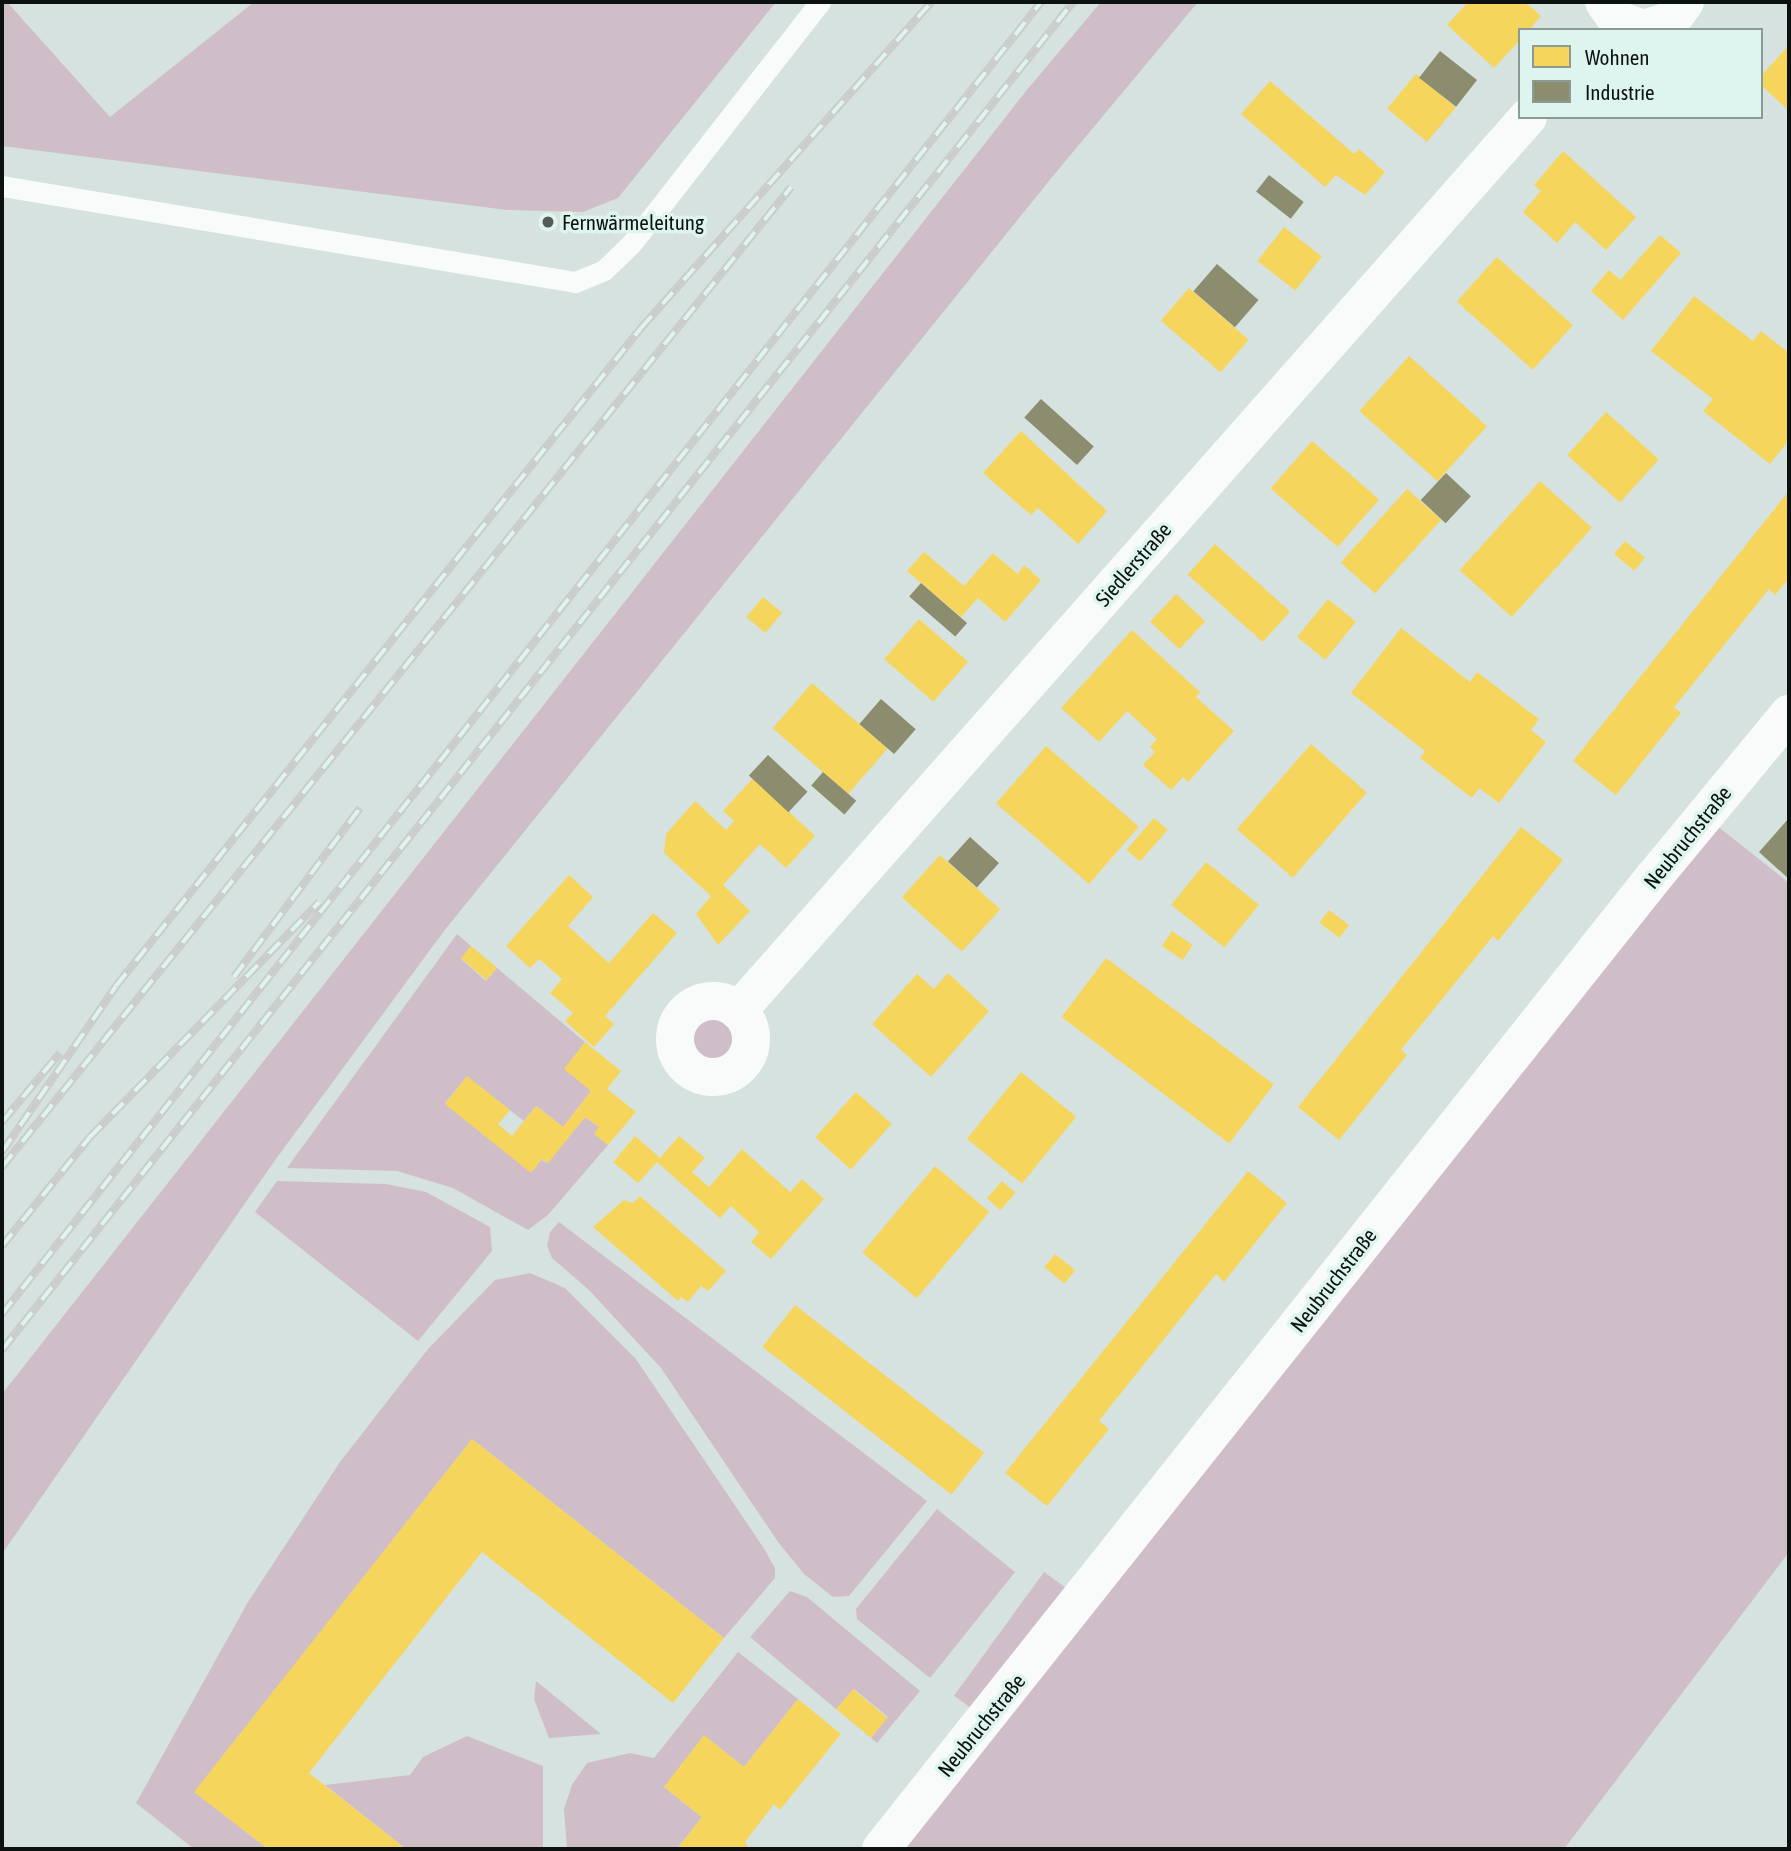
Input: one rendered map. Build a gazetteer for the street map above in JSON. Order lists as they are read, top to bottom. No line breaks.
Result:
{"streets":{"street":["Siedlerstraße","Neubruchstraße"]},"places":["Fernwärmeleitung"],"legend":["Wohnen","Industrie"]}
